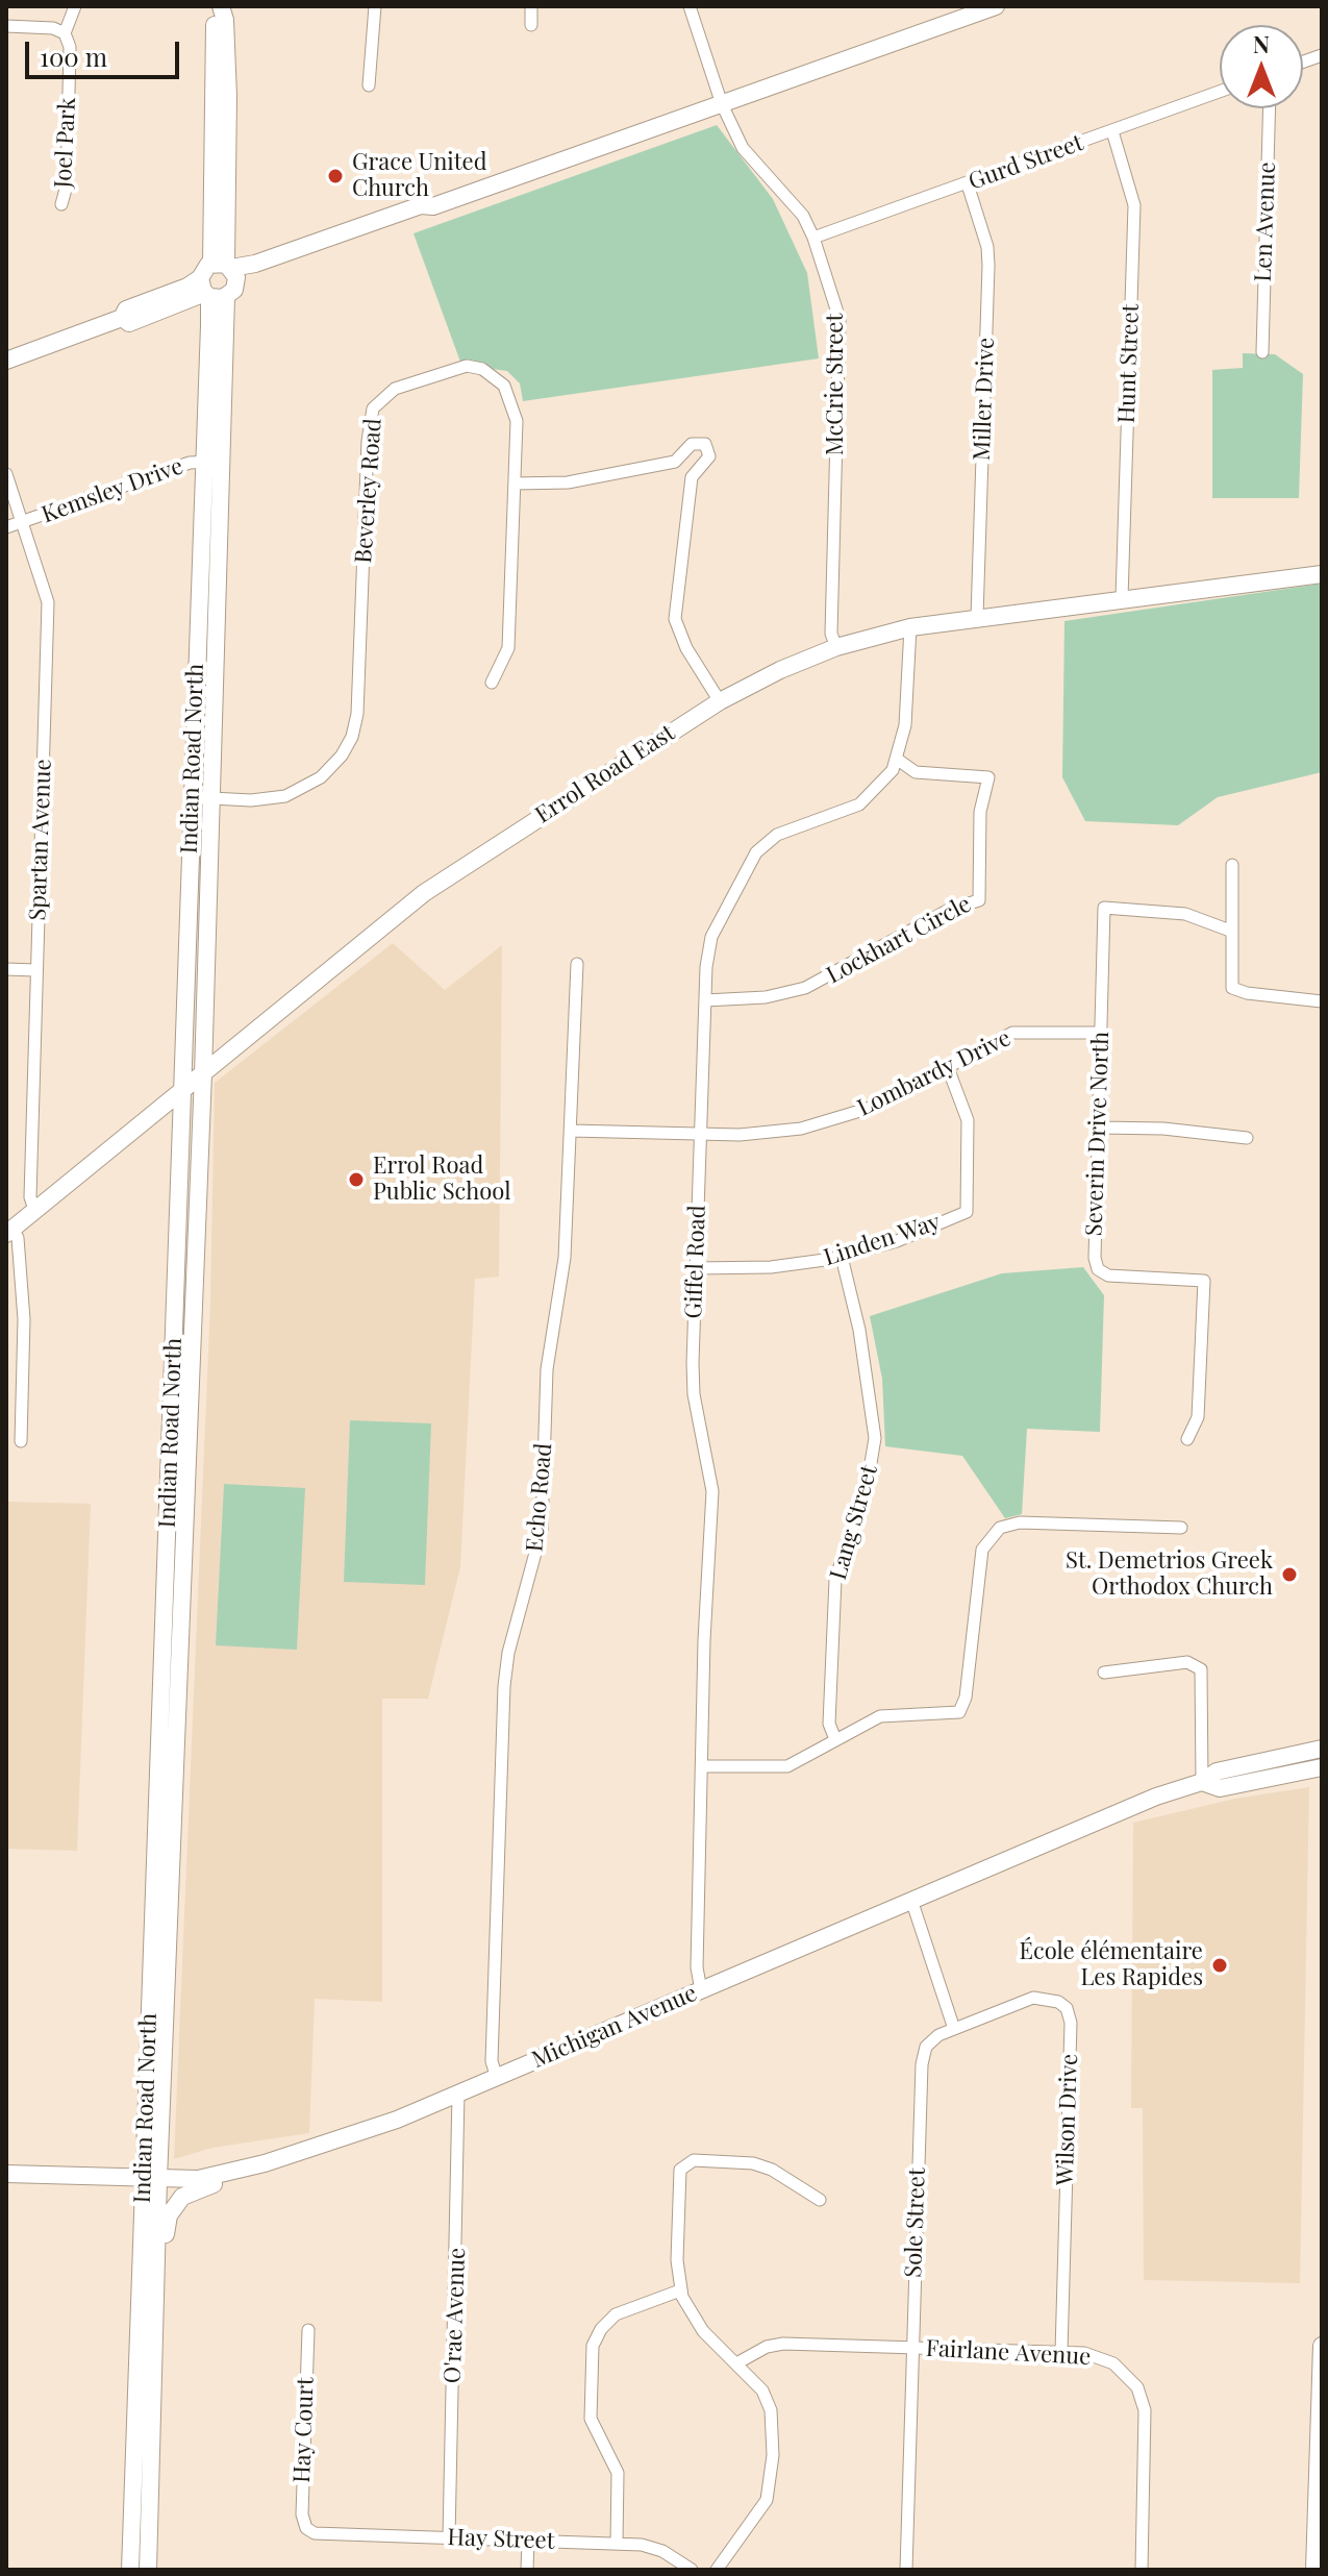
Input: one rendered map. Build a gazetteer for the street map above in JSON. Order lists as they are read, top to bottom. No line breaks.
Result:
{"streets":{"main road":["Indian Road North","Errol Road East","Michigan Avenue"],"street":["Joel Park","Gurd Street","Len Avenue","Hunt Street","McCrie Street","Miller Drive","Kemsley Drive","Beverley Road","Spartan Avenue","Lockhart Circle","Lombardy Drive","Severin Drive North","Linden Way","Giffel Road","Echo Road","Lang Street","Wilson Drive","Sole Street","O'rae Avenue","Fairlane Avenue","Hay Court","Hay Street"]},"crossings":[["Gurd Street","Hunt Street"],["Gurd Street","McCrie Street"],["Gurd Street","Miller Drive"],["Hunt Street","Errol Road East"],["McCrie Street","Errol Road East"],["Miller Drive","Errol Road East"],["Kemsley Drive","Indian Road North"],["Kemsley Drive","Spartan Avenue"],["Beverley Road","Indian Road North"],["Indian Road North","Errol Road East"],["Indian Road North","Michigan Avenue"],["Errol Road East","Spartan Avenue"],["Errol Road East","Giffel Road"],["Lockhart Circle","Giffel Road"],["Lombardy Drive","Severin Drive North"],["Lombardy Drive","Linden Way"],["Lombardy Drive","Giffel Road"],["Lombardy Drive","Echo Road"],["Linden Way","Giffel Road"],["Linden Way","Lang Street"],["Giffel Road","Michigan Avenue"],["Echo Road","Michigan Avenue"],["Michigan Avenue","O'rae Avenue"],["Wilson Drive","Sole Street"],["Wilson Drive","Fairlane Avenue"],["Sole Street","Fairlane Avenue"],["O'rae Avenue","Hay Street"],["Hay Court","Hay Street"]],"places":["Grace United Church","Errol Road Public School","St. Demetrios Greek Orthodox Church","École élémentaire Les Rapides"],"scale_bar":"100 m","north":"top"}
